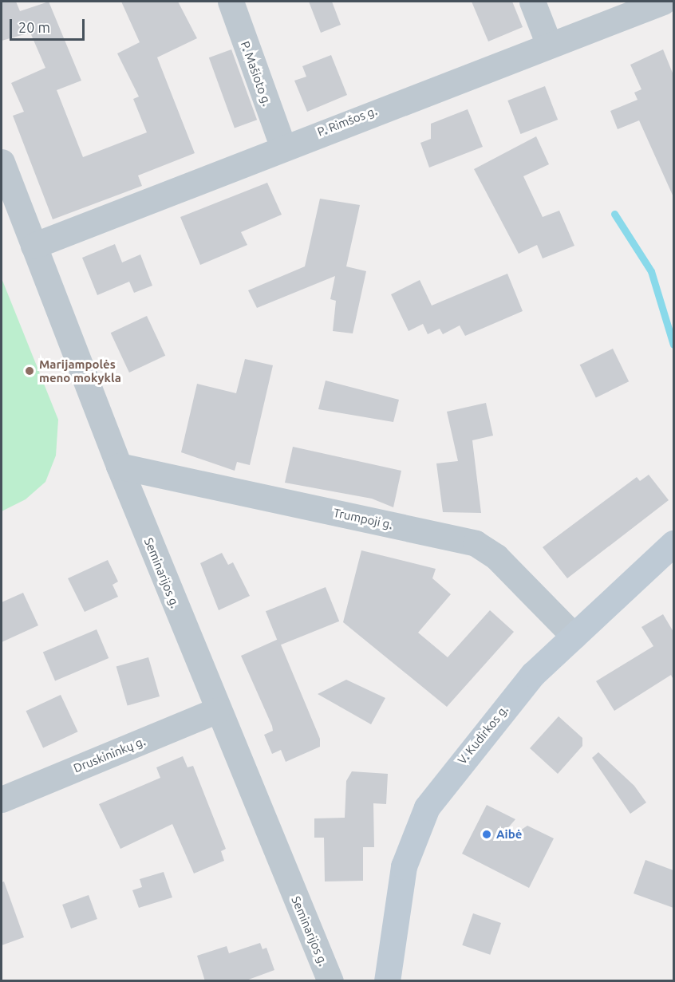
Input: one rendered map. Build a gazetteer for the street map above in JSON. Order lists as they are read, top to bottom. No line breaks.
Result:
{"streets":{"main road":["V. Kudirkos g."],"street":["P. Mašioto g.","P. Rimšos g.","Trumpoji g.","Seminarijos g.","Druskininkų g."]},"crossings":[["P. Mašioto g.","P. Rimšos g."],["P. Rimšos g.","Seminarijos g."],["Trumpoji g.","Seminarijos g."],["Trumpoji g.","V. Kudirkos g."],["Seminarijos g.","Druskininkų g."]],"places":["Marijampolės meno mokykla","Aibė"],"scale_bar":"20 m"}
